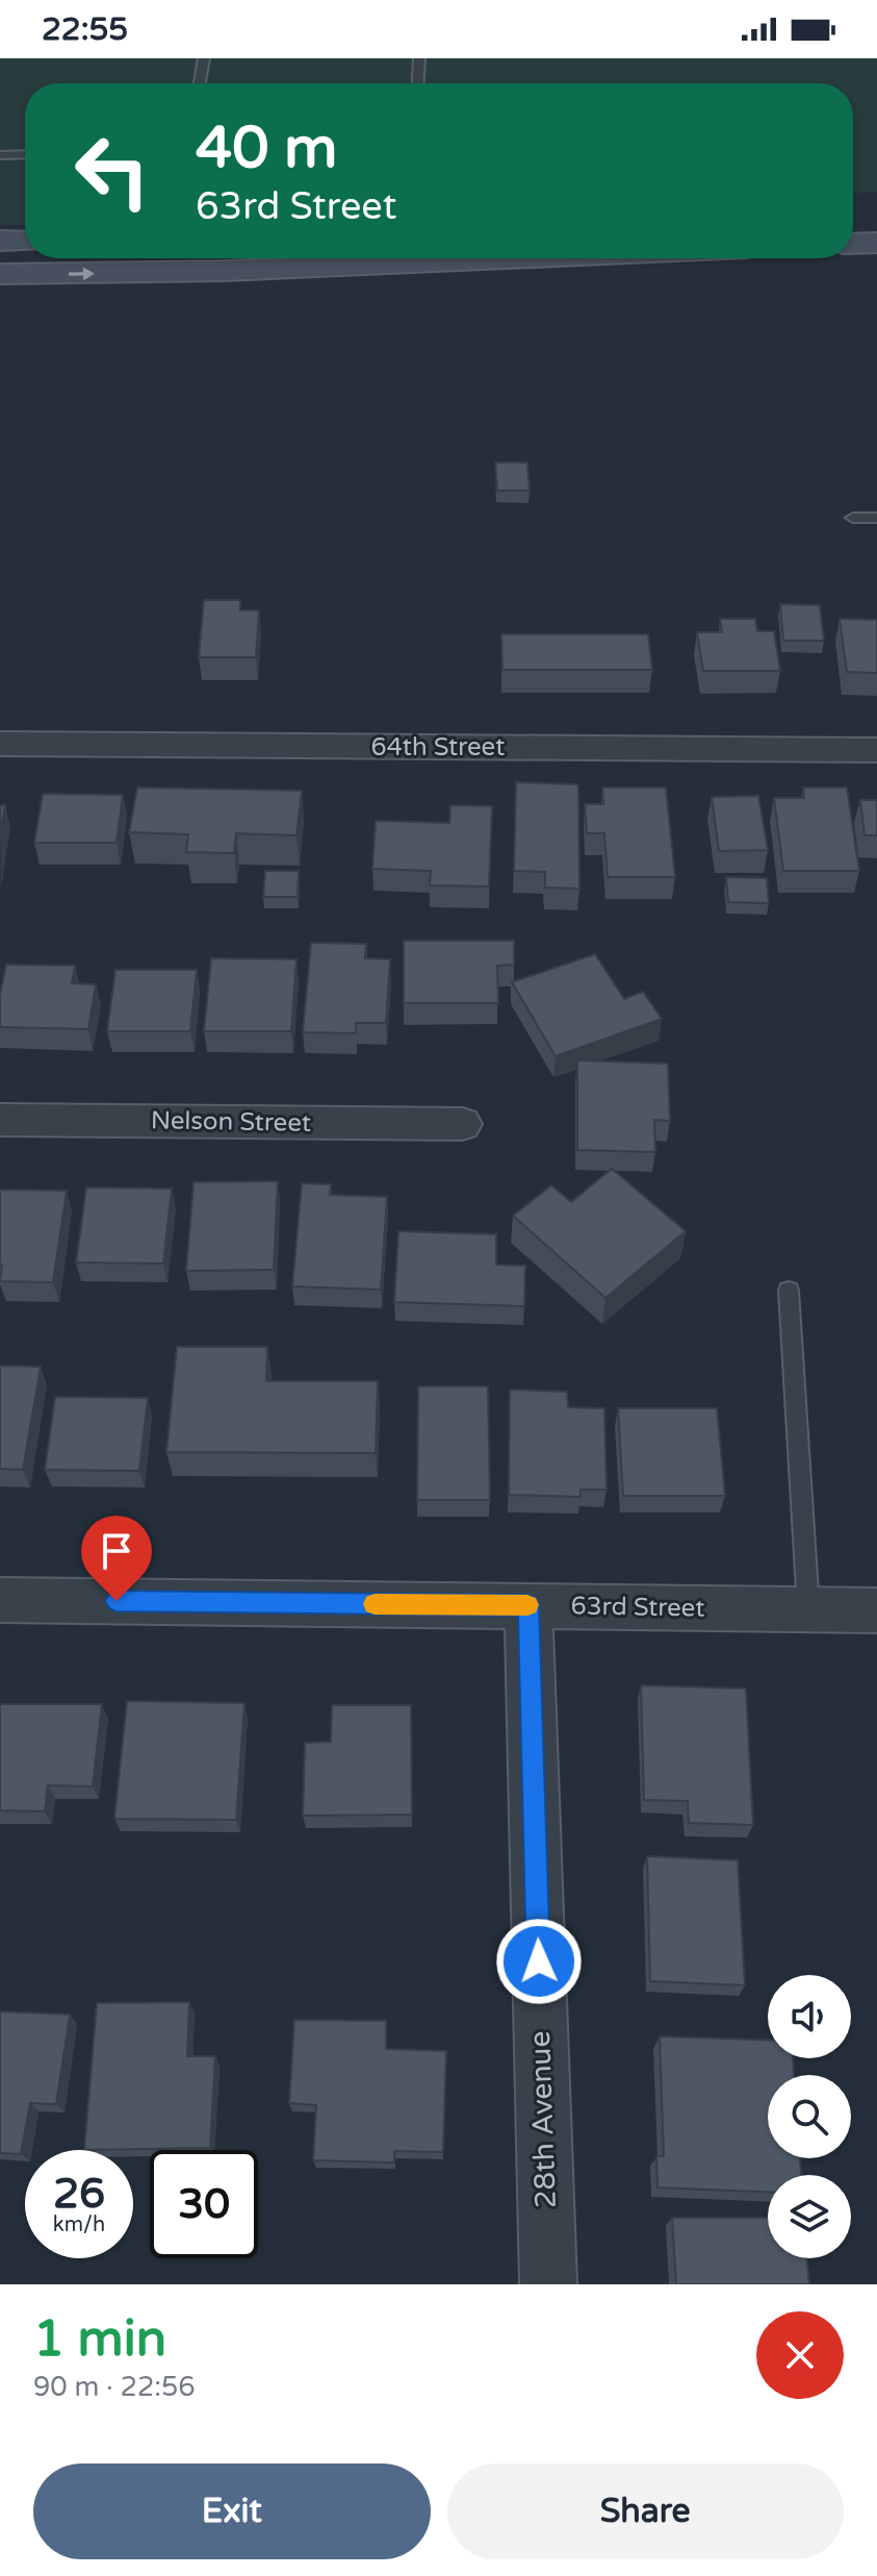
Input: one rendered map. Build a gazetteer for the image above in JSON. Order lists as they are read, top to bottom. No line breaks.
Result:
{"streets":{"street":["64th Street","Nelson Street","63rd Street","28th Avenue"]},"crossings":[["63rd Street","28th Avenue"]],"page":{"status":"22:55","turn":["40 m","63rd Street"],"speed":"26 km/h","limit":"30","heading":["1 min","90 m · 22:56"],"buttons":["Exit","Share"]}}
